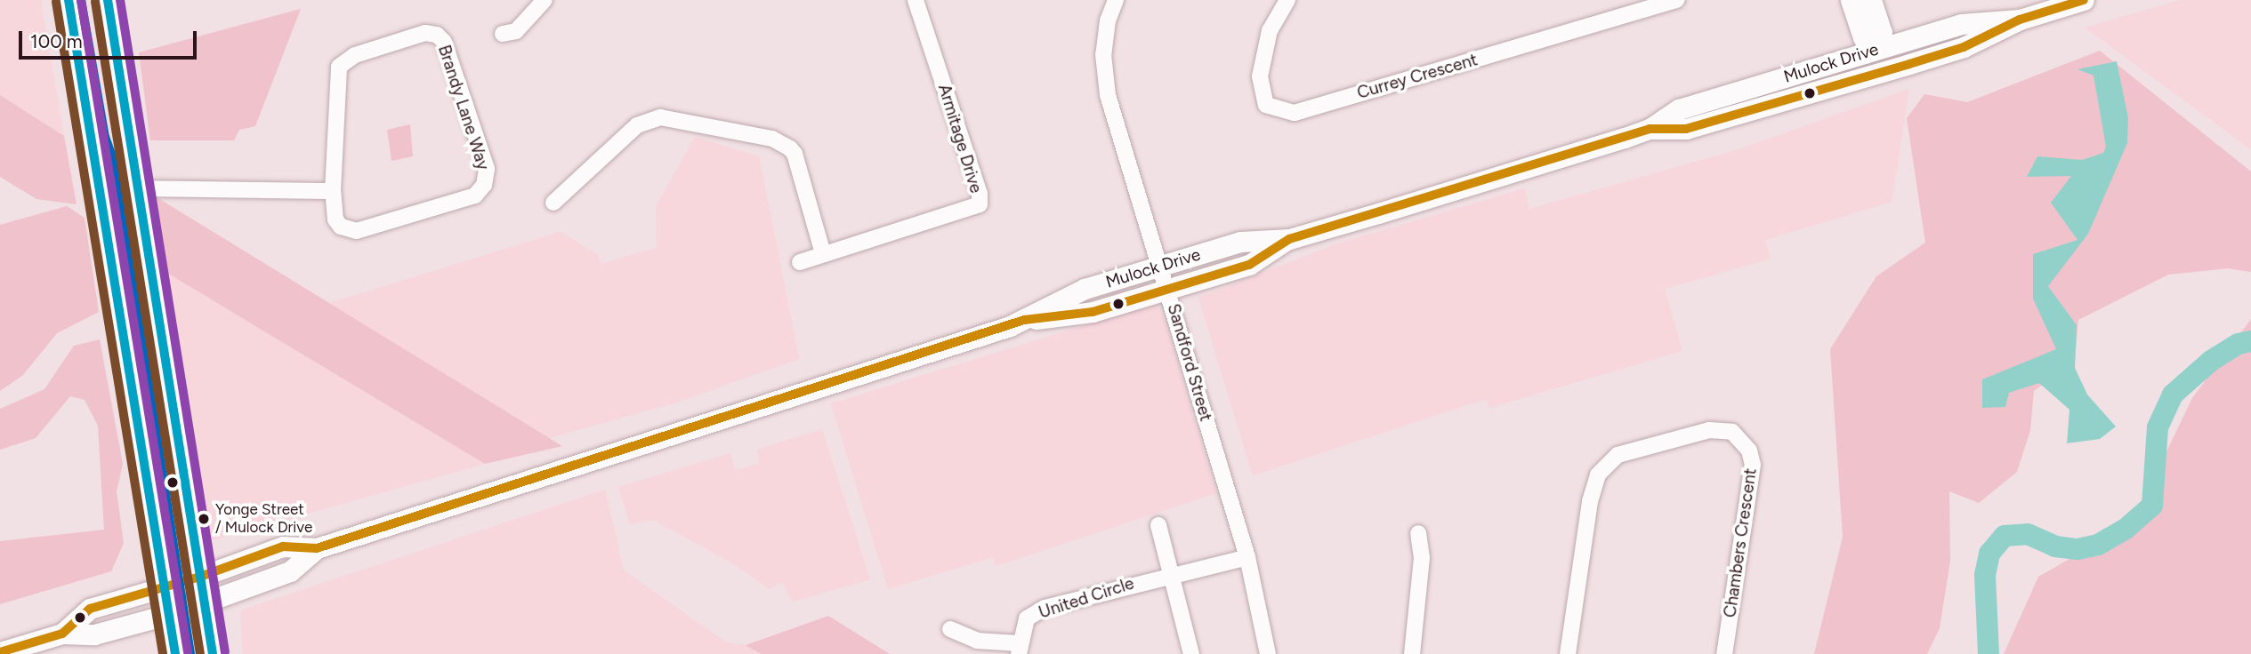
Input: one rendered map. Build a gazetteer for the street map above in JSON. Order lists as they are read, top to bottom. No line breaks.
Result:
{"streets":{"main road":["Mulock Drive"],"street":["Currey Crescent","Brandy Lane Way","Armitage Drive","Sandford Street","Chambers Crescent","United Circle"]},"crossings":[["Mulock Drive","Sandford Street"],["Sandford Street","United Circle"]],"places":["Yonge Street / Mulock Drive"],"scale_bar":"100 m"}
